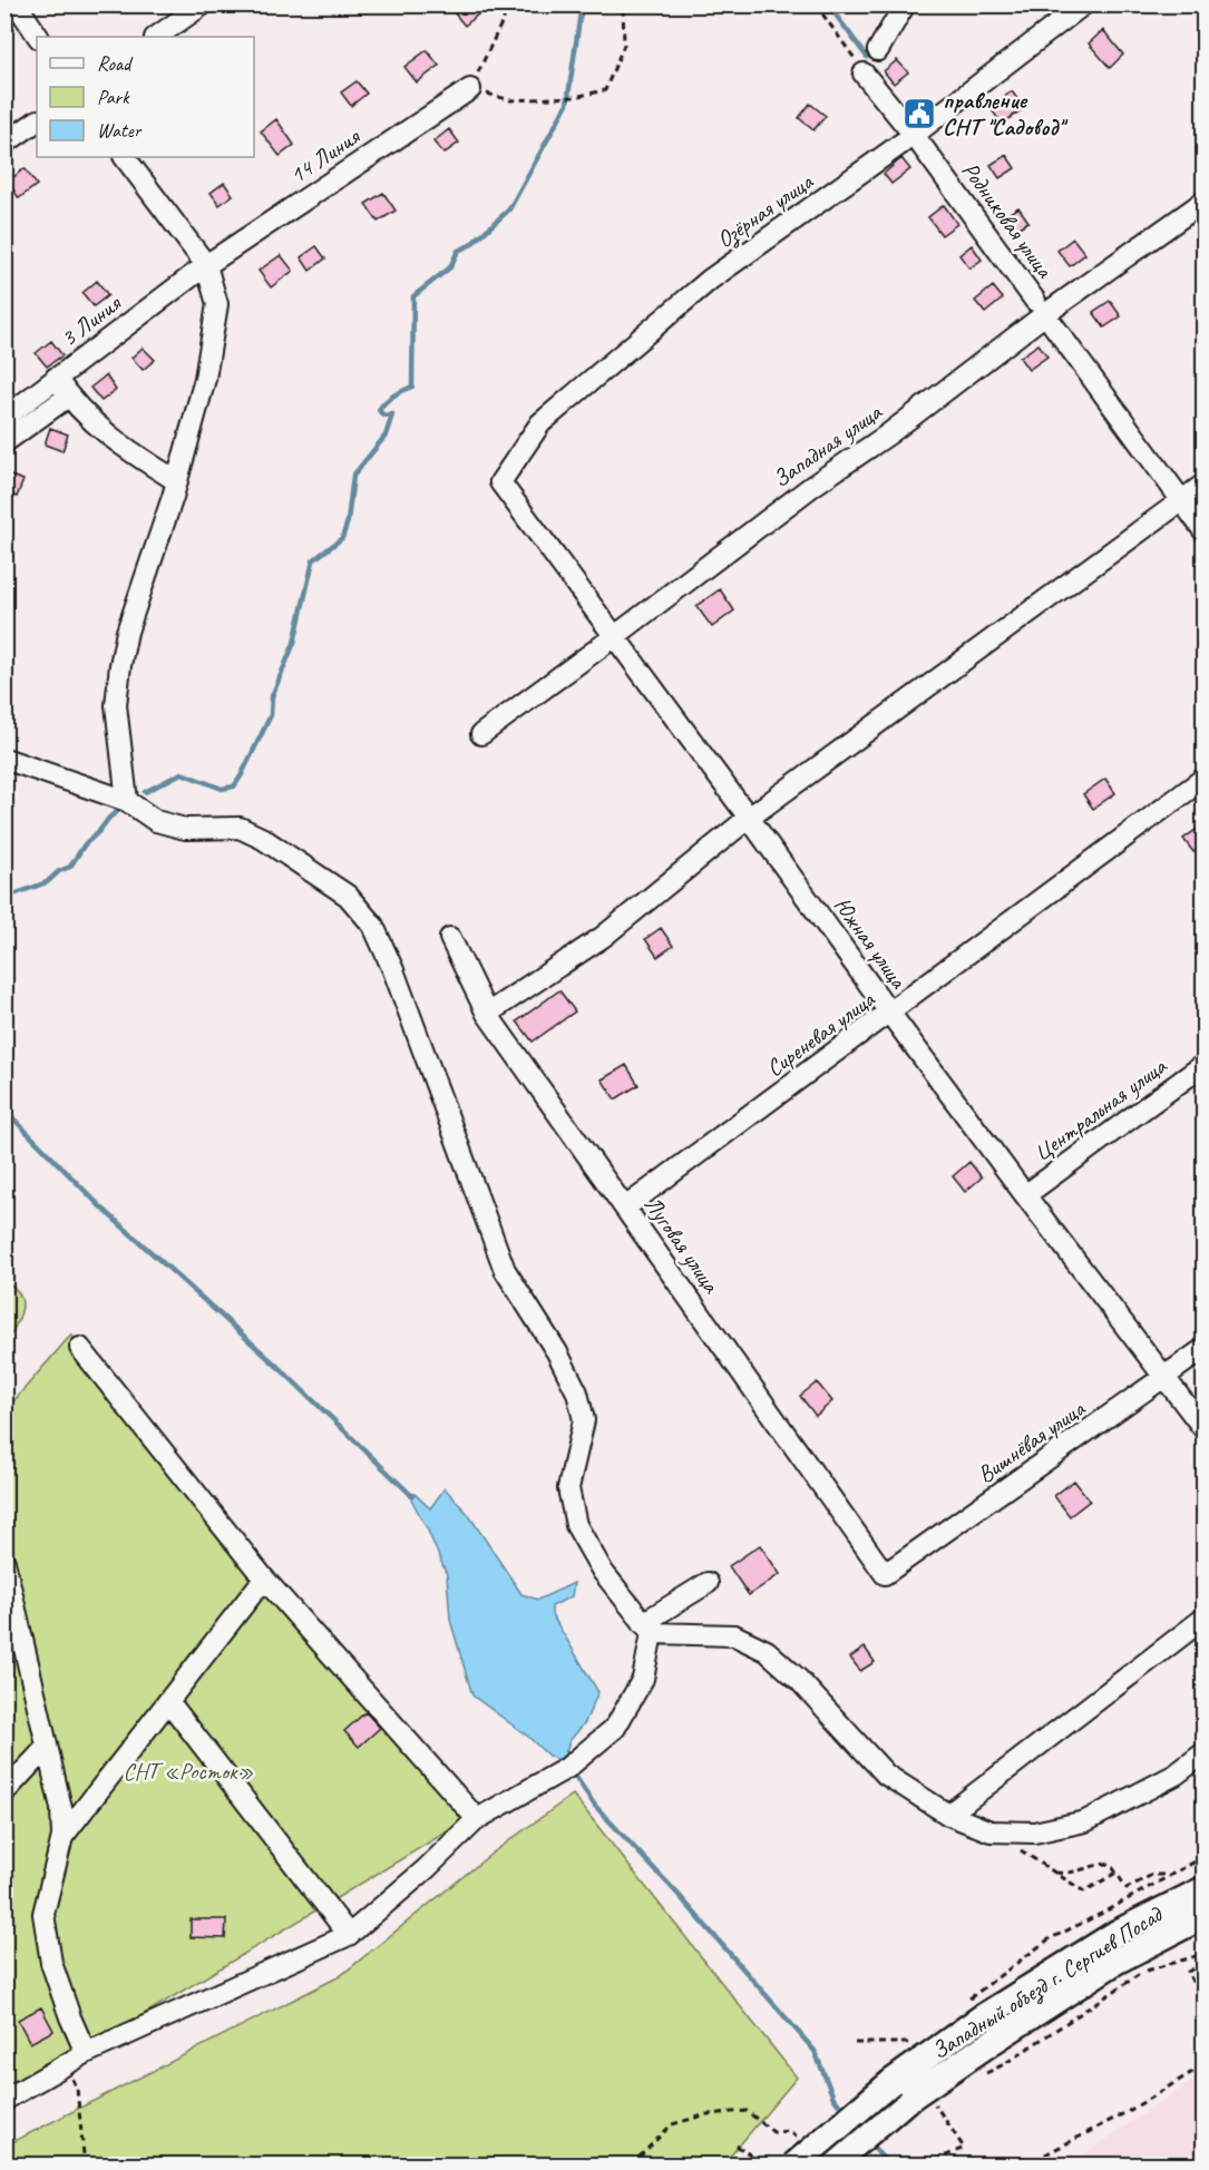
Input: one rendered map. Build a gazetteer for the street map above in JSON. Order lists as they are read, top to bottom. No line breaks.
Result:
{"streets":{"main road":["Западный объезд г. Сергиев Посад"],"street":["14 Линия","Озёрная улица","Родниковая улица","3 Линия","Западная улица","Южная улица","Сиреневая улица","Центральная улица","Луговая улица","Вишнёвая улица"]},"crossings":[["14 Линия","3 Линия"],["Озёрная улица","Родниковая улица"],["Озёрная улица","Южная улица"],["Родниковая улица","Западная улица"],["Западная улица","Южная улица"],["Южная улица","Сиреневая улица"],["Южная улица","Центральная улица"],["Южная улица","Вишнёвая улица"],["Сиреневая улица","Луговая улица"],["Луговая улица","Вишнёвая улица"]],"parks":["СНТ «Росток»"],"places":{"public building":["правление СНТ \"Садовод\""]},"legend":["Road","Park","Water"]}
